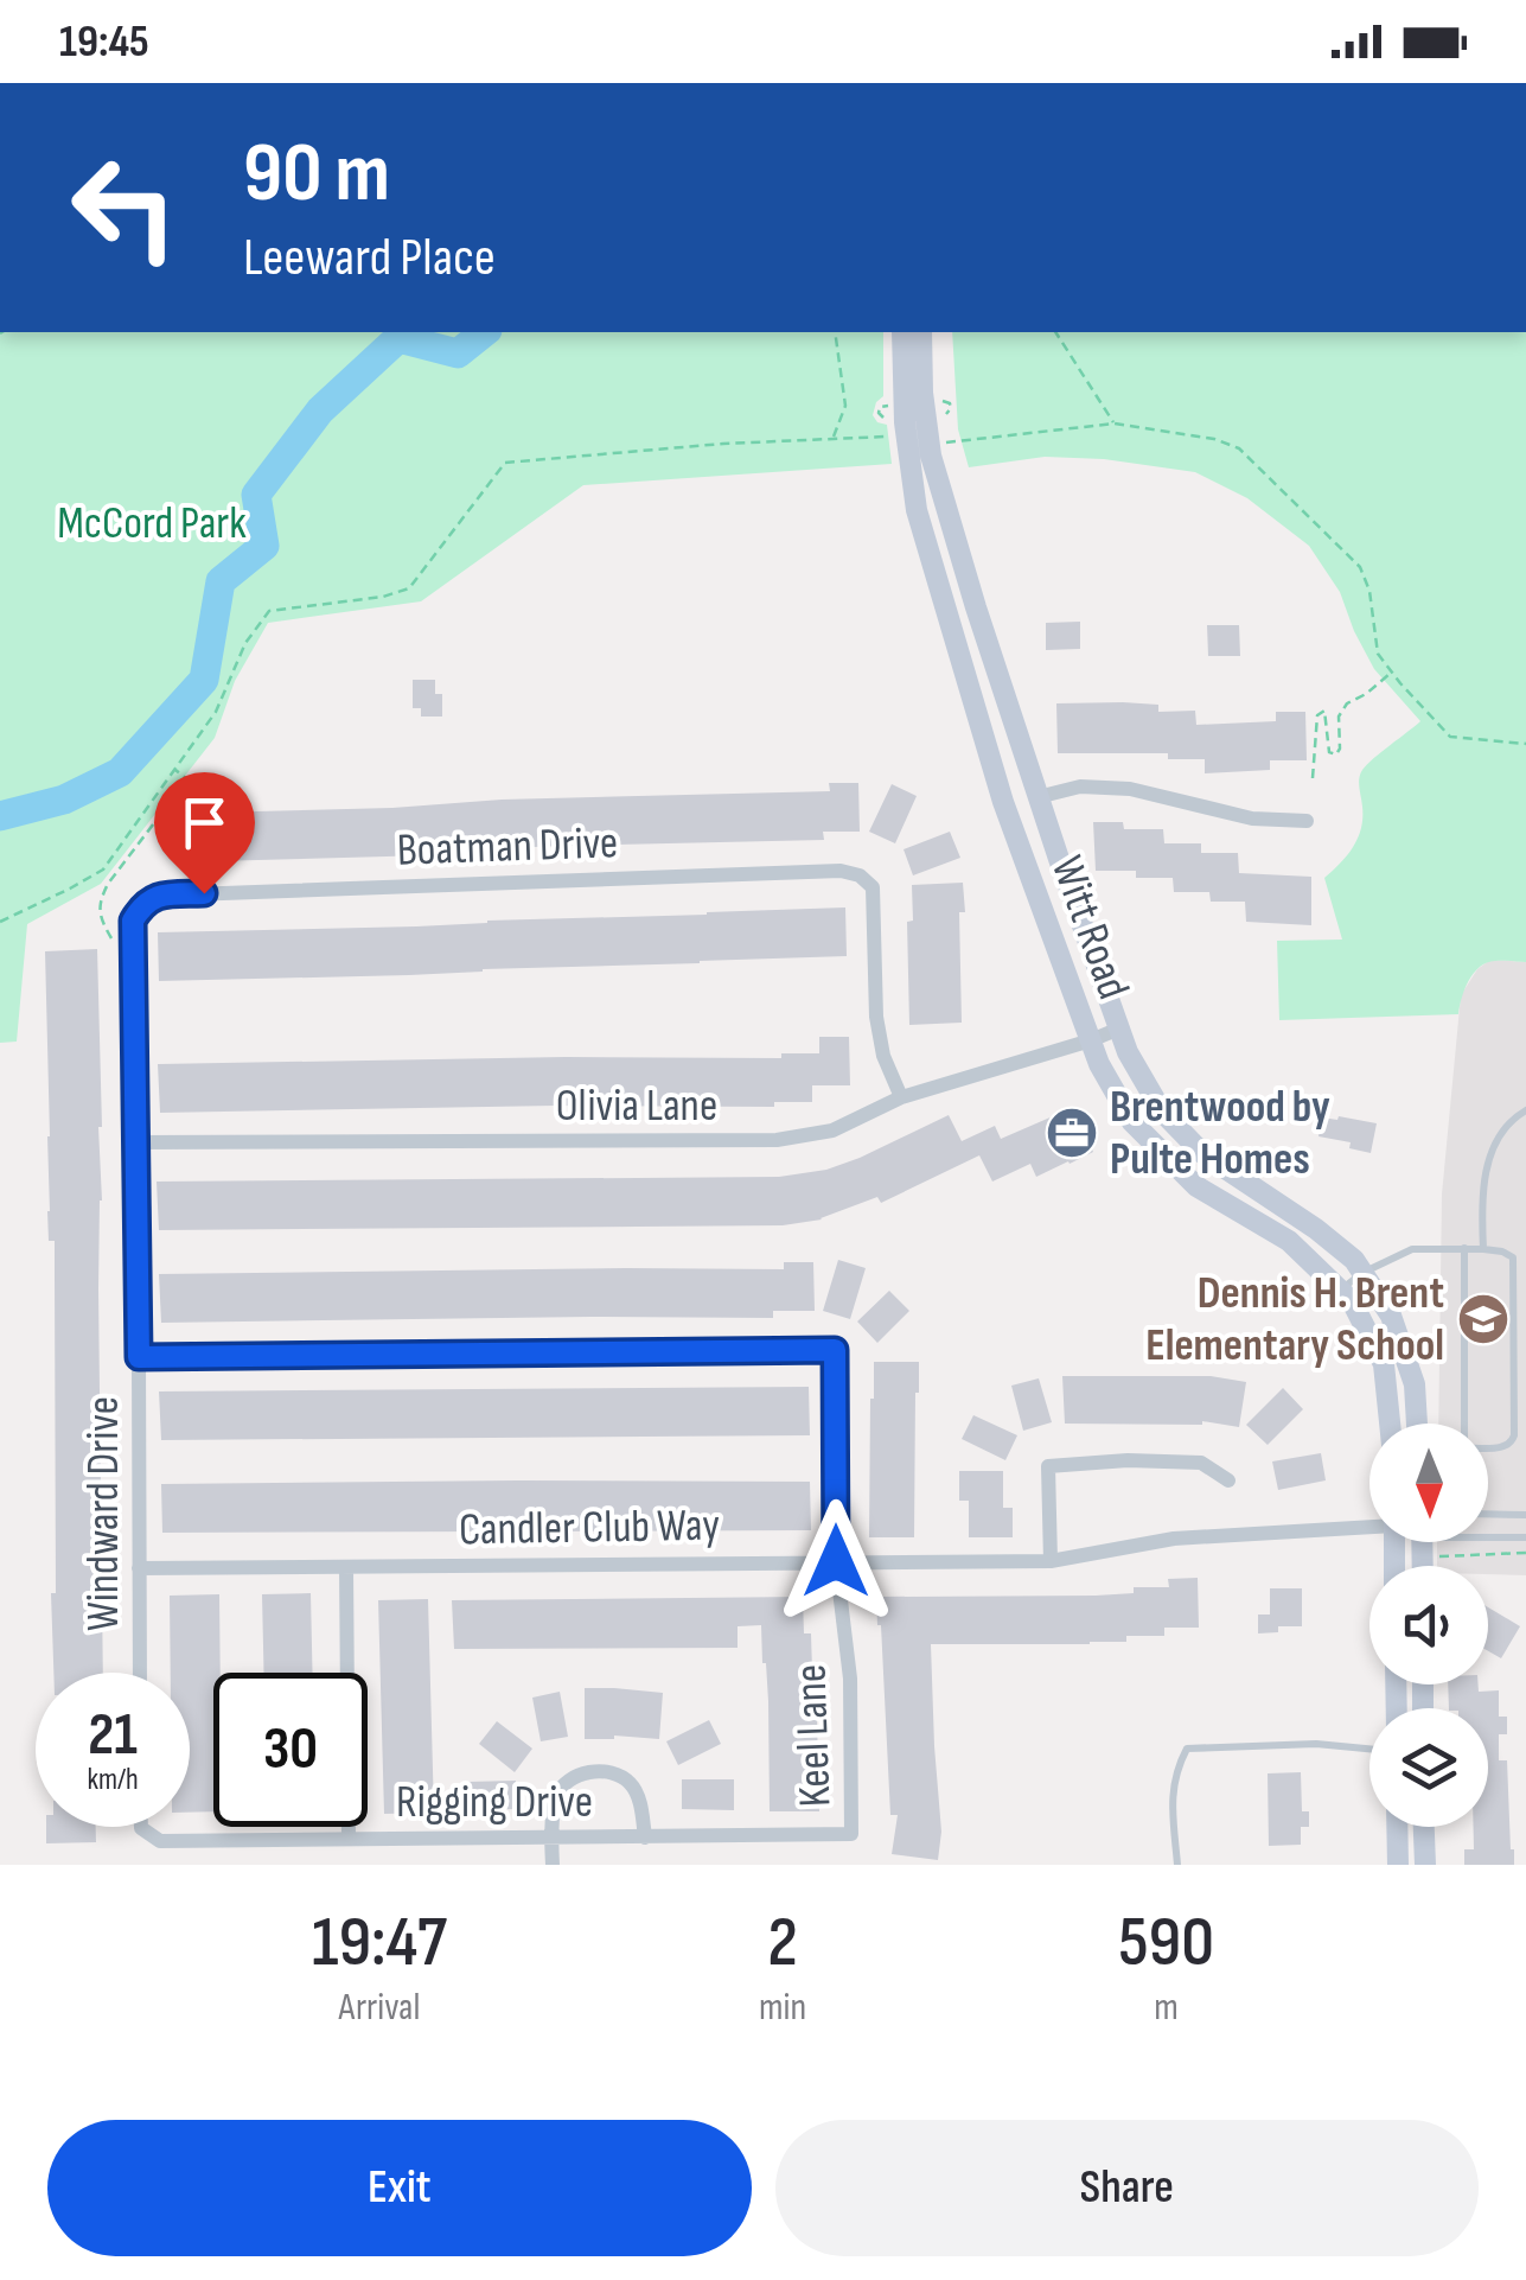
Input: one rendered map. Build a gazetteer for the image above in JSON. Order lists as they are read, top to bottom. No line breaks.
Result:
{"streets":{"street":["Boatman Drive","Witt Road","Olivia Lane","Windward Drive","Candler Club Way","Keel Lane","Rigging Drive"]},"crossings":[["Boatman Drive","Olivia Lane"],["Boatman Drive","Windward Drive"],["Witt Road","Olivia Lane"],["Olivia Lane","Windward Drive"],["Windward Drive","Candler Club Way"],["Windward Drive","Keel Lane"],["Candler Club Way","Keel Lane"],["Keel Lane","Rigging Drive"]],"parks":["McCord Park"],"places":{"office":["Brentwood by Pulte Homes"],"school or university":["Dennis H. Brent Elementary School"]},"north":"bottom","page":{"status":"19:45","turn":["90 m","Leeward Place"],"speed":"21 km/h","limit":"30","eta":["19:47","Arrival","2","min","590","m"],"buttons":["Exit","Share"]}}
